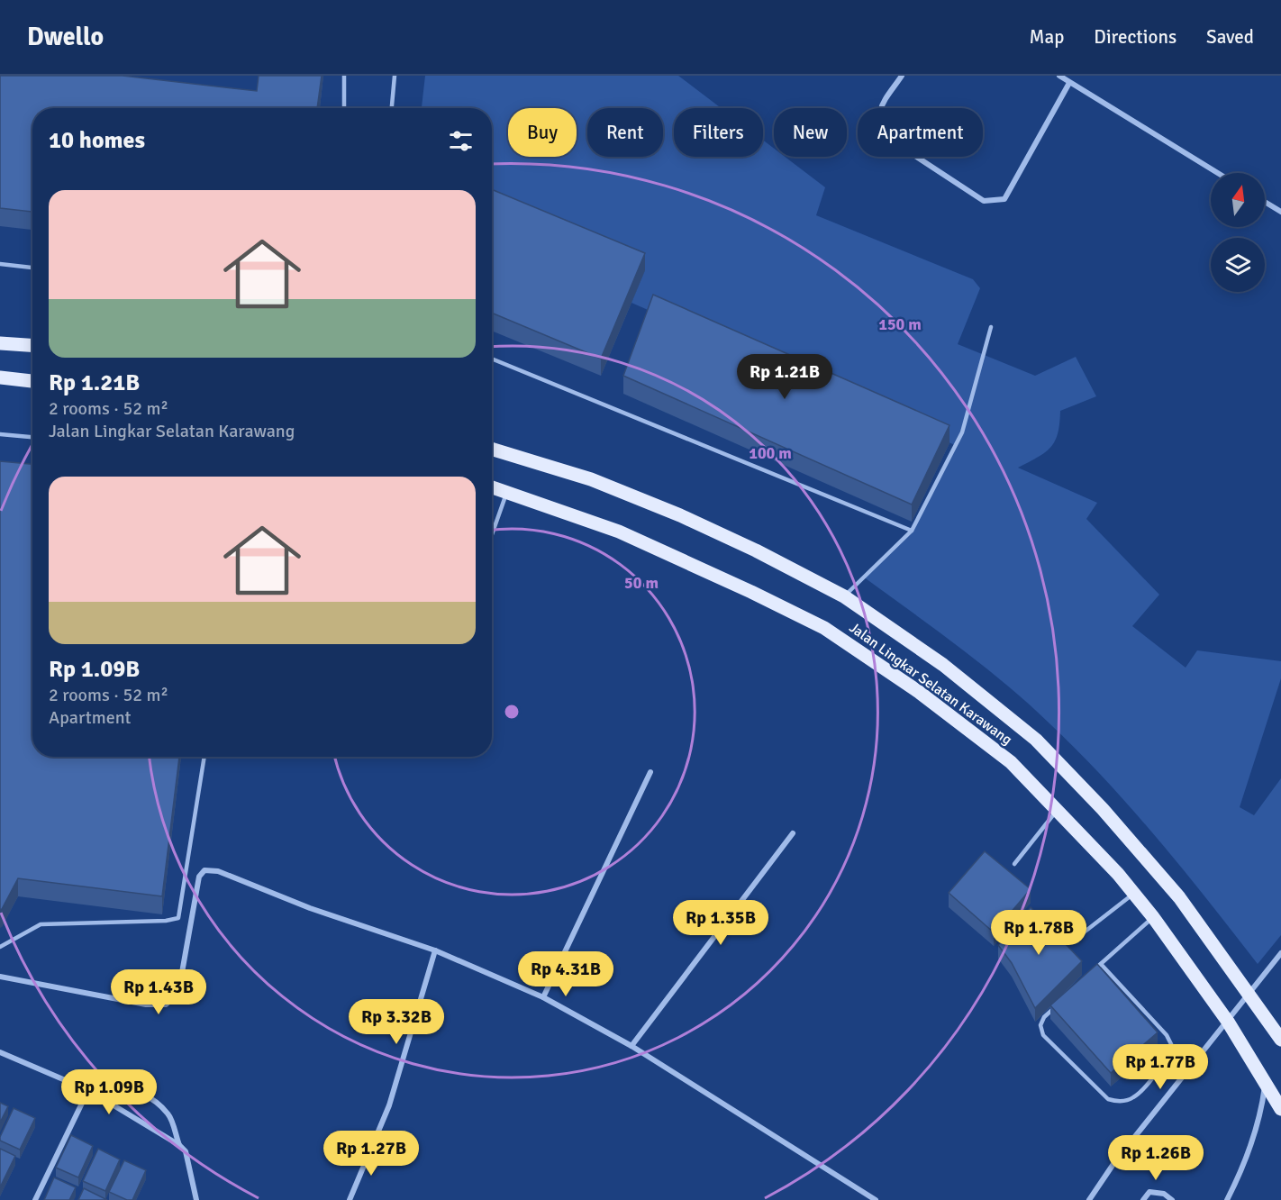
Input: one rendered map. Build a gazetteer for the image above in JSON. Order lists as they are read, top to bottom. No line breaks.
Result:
{"streets":{"main road":["Jalan Lingkar Selatan Karawang"]},"north":"top","page":{"header":"Dwello","nav":["Map","Directions","Saved"],"chip":["Buy","Rent","Filters","New","Apartment"],"heading":"10 homes","list":[{"name":"Rp 1.21B","note":"2 rooms · 52 m² · Jalan Lingkar Selatan Karawang"},{"name":"Rp 1.09B","note":"2 rooms · 52 m² · Apartment"}],"price":["Rp 1.21B","Rp 1.35B","Rp 1.78B","Rp 4.31B","Rp 1.43B","Rp 3.32B","Rp 1.77B","Rp 1.09B","Rp 1.27B","Rp 1.26B"]},"rings":["150 m","100 m","50 m"]}
